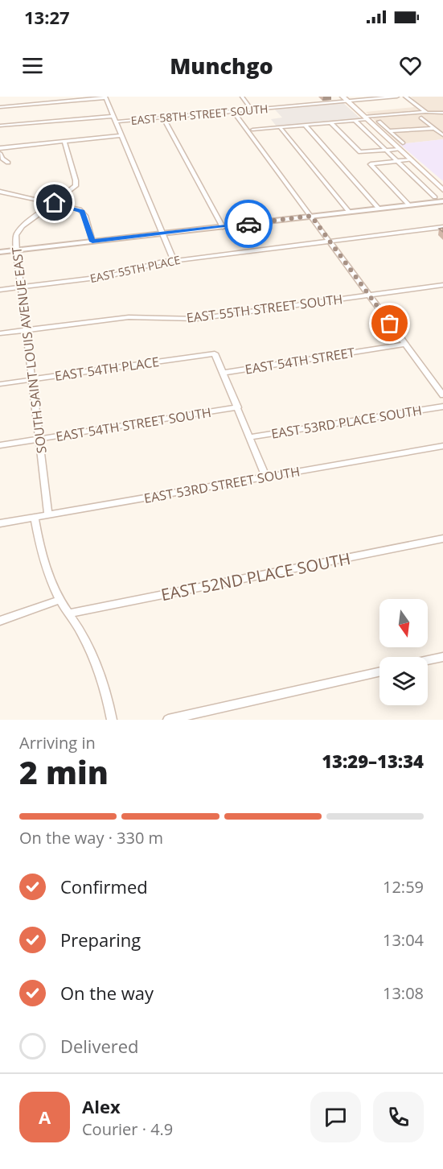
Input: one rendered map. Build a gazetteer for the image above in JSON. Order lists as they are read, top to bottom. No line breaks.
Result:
{"streets":{"street":["EAST 58TH STREET SOUTH","EAST 55TH PLACE","EAST 55TH STREET SOUTH","SOUTH SAINT LOUIS AVENUE EAST","EAST 54TH STREET","EAST 54TH PLACE","EAST 53RD PLACE SOUTH","EAST 54TH STREET SOUTH","EAST 53RD STREET SOUTH","EAST 52ND PLACE SOUTH"]},"crossings":[["EAST 58TH STREET SOUTH","SOUTH SAINT LOUIS AVENUE EAST"],["EAST 55TH PLACE","SOUTH SAINT LOUIS AVENUE EAST"],["EAST 55TH STREET SOUTH","SOUTH SAINT LOUIS AVENUE EAST"],["SOUTH SAINT LOUIS AVENUE EAST","EAST 54TH PLACE"],["SOUTH SAINT LOUIS AVENUE EAST","EAST 54TH STREET SOUTH"],["SOUTH SAINT LOUIS AVENUE EAST","EAST 53RD STREET SOUTH"]],"north":"bottom","page":{"status":"13:27","header":"Munchgo","heading":["2 min","Arriving in","13:29–13:34"],"panel":["Alex","Courier · 4.9"],"bar":"On the way · 330 m","list":[["Confirmed","12:59"],["Preparing","13:04"],["On the way","13:08"],"Delivered"],"round":"A"}}
